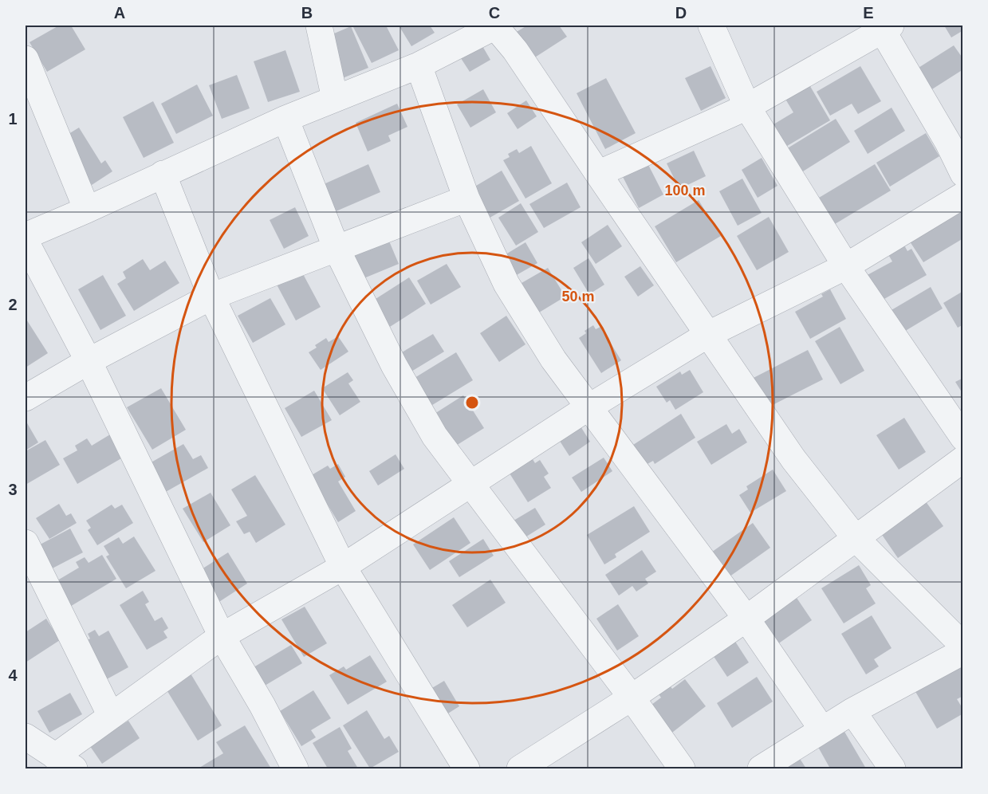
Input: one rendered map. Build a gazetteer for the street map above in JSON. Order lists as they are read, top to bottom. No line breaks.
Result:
{"grid":{"columns":["A","B","C","D","E"],"rows":["1","2","3","4"]},"rings":["100 m","50 m"]}
